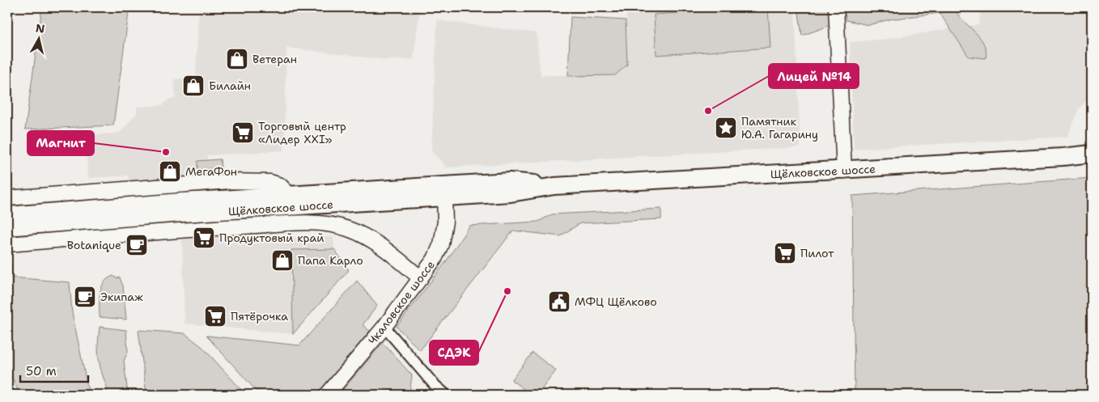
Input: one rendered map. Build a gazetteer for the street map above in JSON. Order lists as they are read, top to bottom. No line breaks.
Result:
{"streets":{"main road":["Щёлковское шоссе"],"street":["Чкаловское шоссе"]},"crossings":[["Щёлковское шоссе","Чкаловское шоссе"]],"places":{"shop":["Ветеран","Билайн","МегаФон","Папа Карло"],"other":["Лицей №14","Магнит","СДЭК"],"place":["Памятник Ю.А. Гагарину"],"supermarket":["Торговый центр «Лидер XXI»","Продуктовый край","Пилот","Пятёрочка"],"cafe":["Botanique","Экипаж"],"public building":["МФЦ Щёлково"]},"scale_bar":"50 m","north":"top"}
